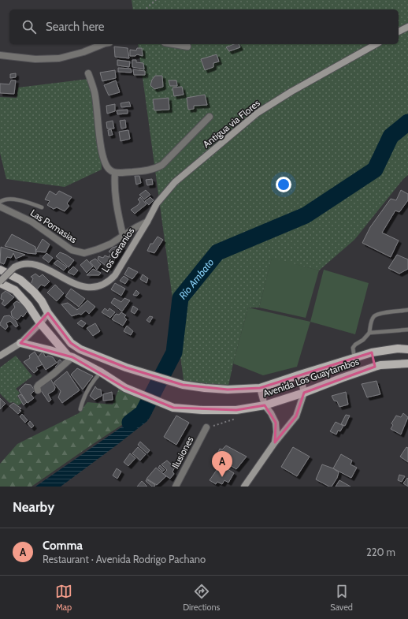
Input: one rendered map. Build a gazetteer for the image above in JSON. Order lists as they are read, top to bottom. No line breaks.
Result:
{"streets":{"main road":["Avenida Los Guaytambos"],"street":["Antigua via Flores","Las Pomasias","Los Geranios","Ilusiones"]},"crossings":[["Antigua via Flores","Las Pomasias"],["Antigua via Flores","Los Geranios"],["Las Pomasias","Los Geranios"],["Los Geranios","Avenida Los Guaytambos"]],"water":["Río Ambato"],"page":{"search":"Search here","pins":"A","heading":"Nearby","list":[{"mark":"A","name":"Comma","note":"Restaurant · Avenida Rodrigo Pachano","value":"220 m"}],"nav":["Map","Directions","Saved"]}}
